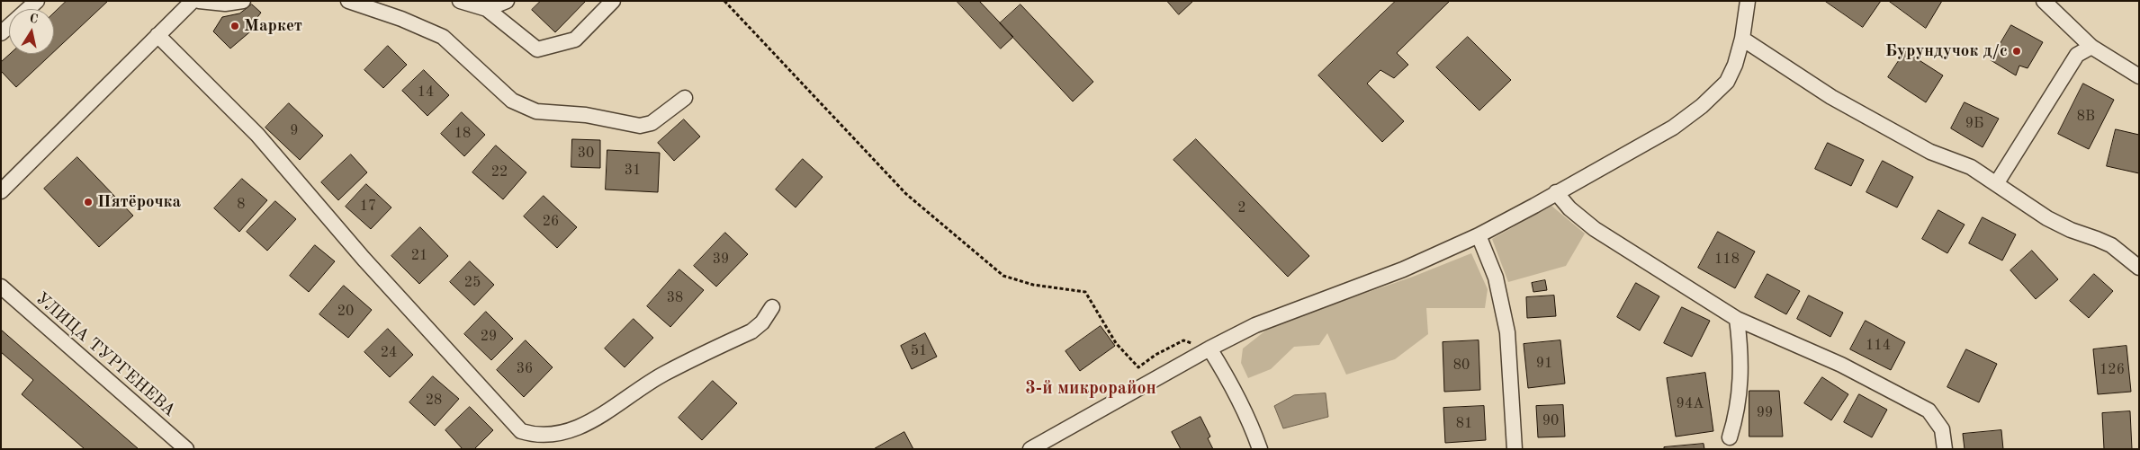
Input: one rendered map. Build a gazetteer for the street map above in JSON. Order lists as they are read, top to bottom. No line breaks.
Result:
{"streets":{"street":["УЛИЦА ТУРГЕНЕВА"]},"districts":["3-й микрорайон"],"places":["Маркет","Бурундучок д/с","Пятёрочка"],"house_numbers":["14","8В","9Б","9","18","30","31","22","8","17","2","26","21","39","118","25","38","20","29","114","51","24","91","80","36","126","28","94А","99","90","81"],"north":"top"}
